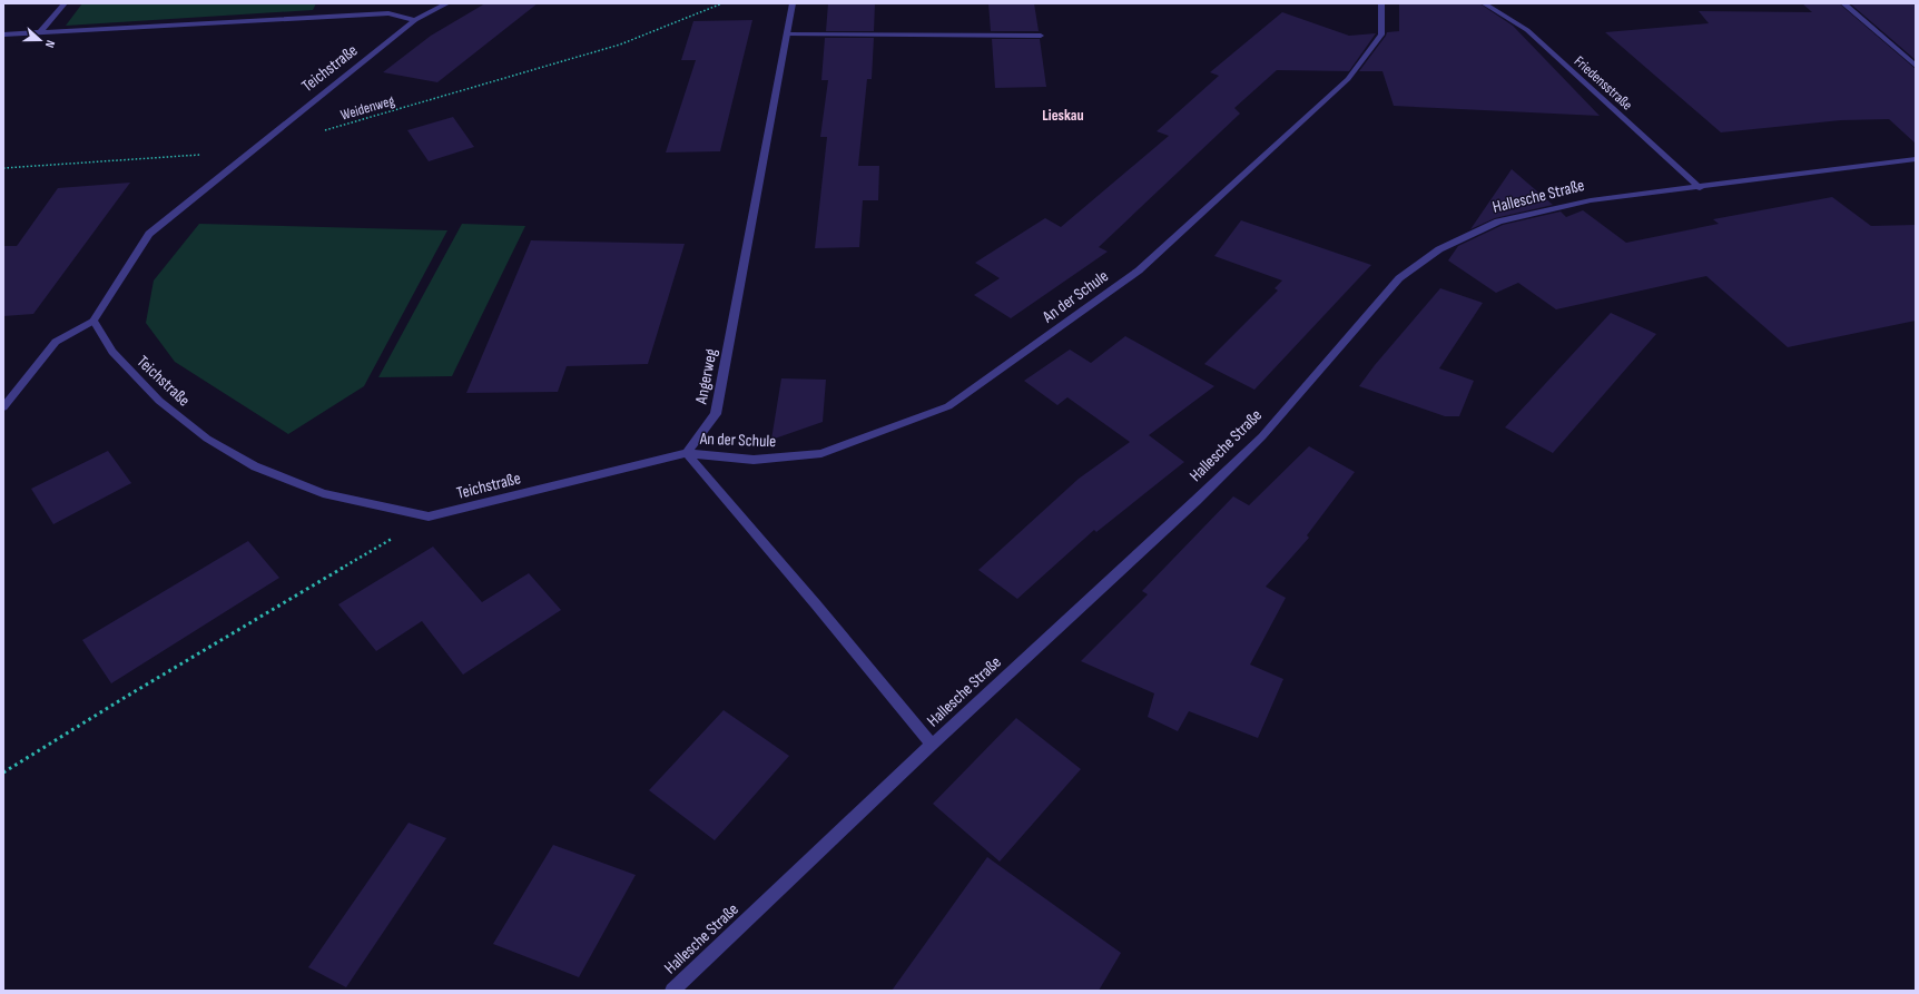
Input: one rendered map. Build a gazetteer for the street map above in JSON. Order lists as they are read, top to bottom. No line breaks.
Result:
{"streets":{"street":["Teichstraße","Friedensstraße","Hallesche Straße","An der Schule","Angerweg"],"path":["Weidenweg"]},"crossings":[["Teichstraße","An der Schule"],["Teichstraße","Angerweg"],["Friedensstraße","Hallesche Straße"],["An der Schule","Angerweg"]],"districts":["Lieskau"],"north":"right"}
